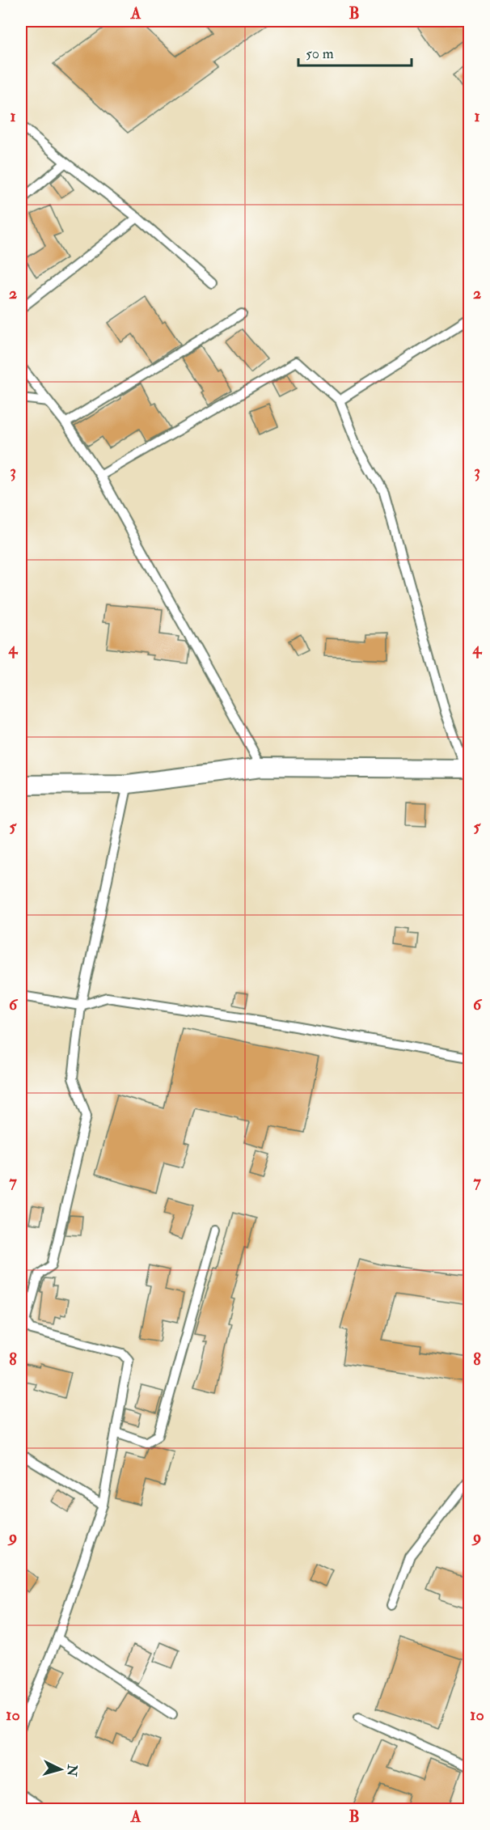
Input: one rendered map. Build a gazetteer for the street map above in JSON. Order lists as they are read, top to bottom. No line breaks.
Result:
{"scale_bar":"50 m","north":"right","grid":{"columns":["A","B"],"rows":["1","2","3","4","5","6","7","8","9","10"]}}
